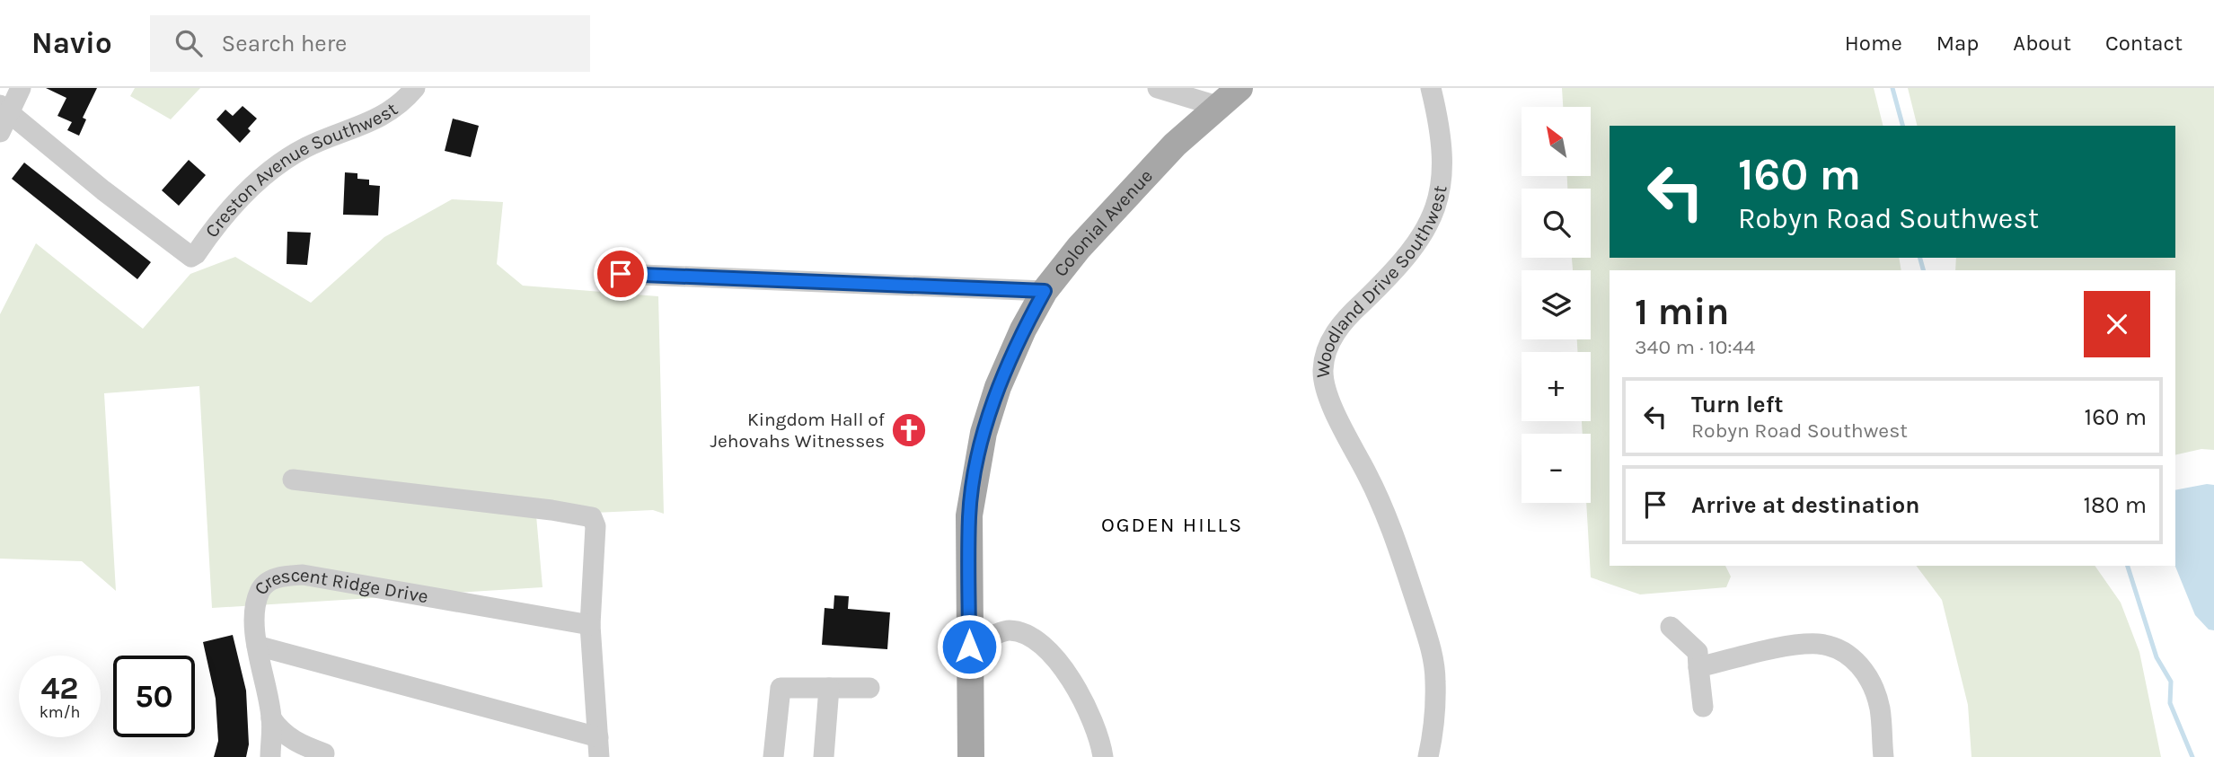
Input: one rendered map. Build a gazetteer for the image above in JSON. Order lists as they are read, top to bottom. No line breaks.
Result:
{"streets":{"main road":["Colonial Avenue"],"street":["Creston Avenue Southwest","Woodland Drive Southwest","Crescent Ridge Drive"]},"districts":["OGDEN HILLS"],"places":{"church":["Kingdom Hall of Jehovahs Witnesses"]},"north":"top left","page":{"header":"Navio","search":"Search here","nav":["Home","Map","About","Contact"],"map_buttons":["+","−"],"turn":["160 m","Robyn Road Southwest"],"heading":["1 min","340 m · 10:44"],"list":[{"name":"Turn left","note":"Robyn Road Southwest","value":"160 m"},{"name":"Arrive at destination","value":"180 m"}],"speed":"42 km/h","limit":"50"}}
